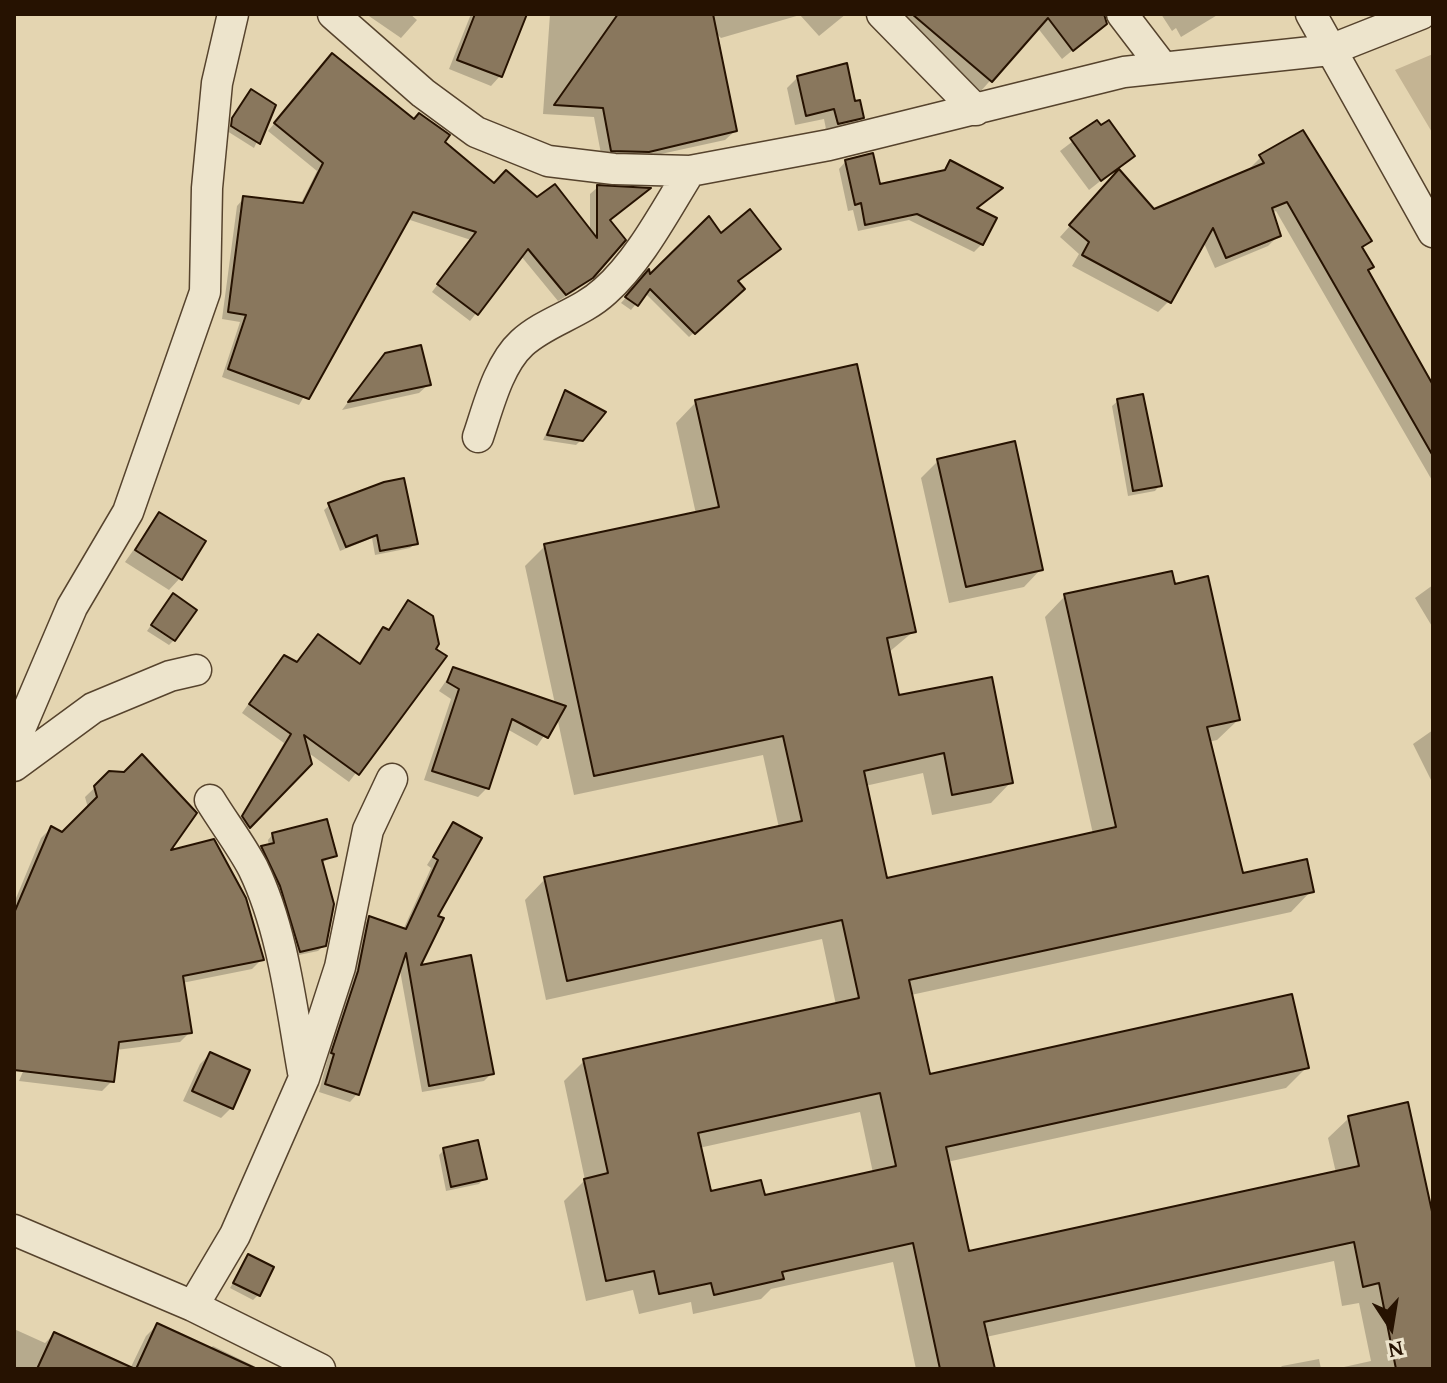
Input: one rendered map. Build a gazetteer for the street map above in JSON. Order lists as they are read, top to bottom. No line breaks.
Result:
{"north":"bottom"}
